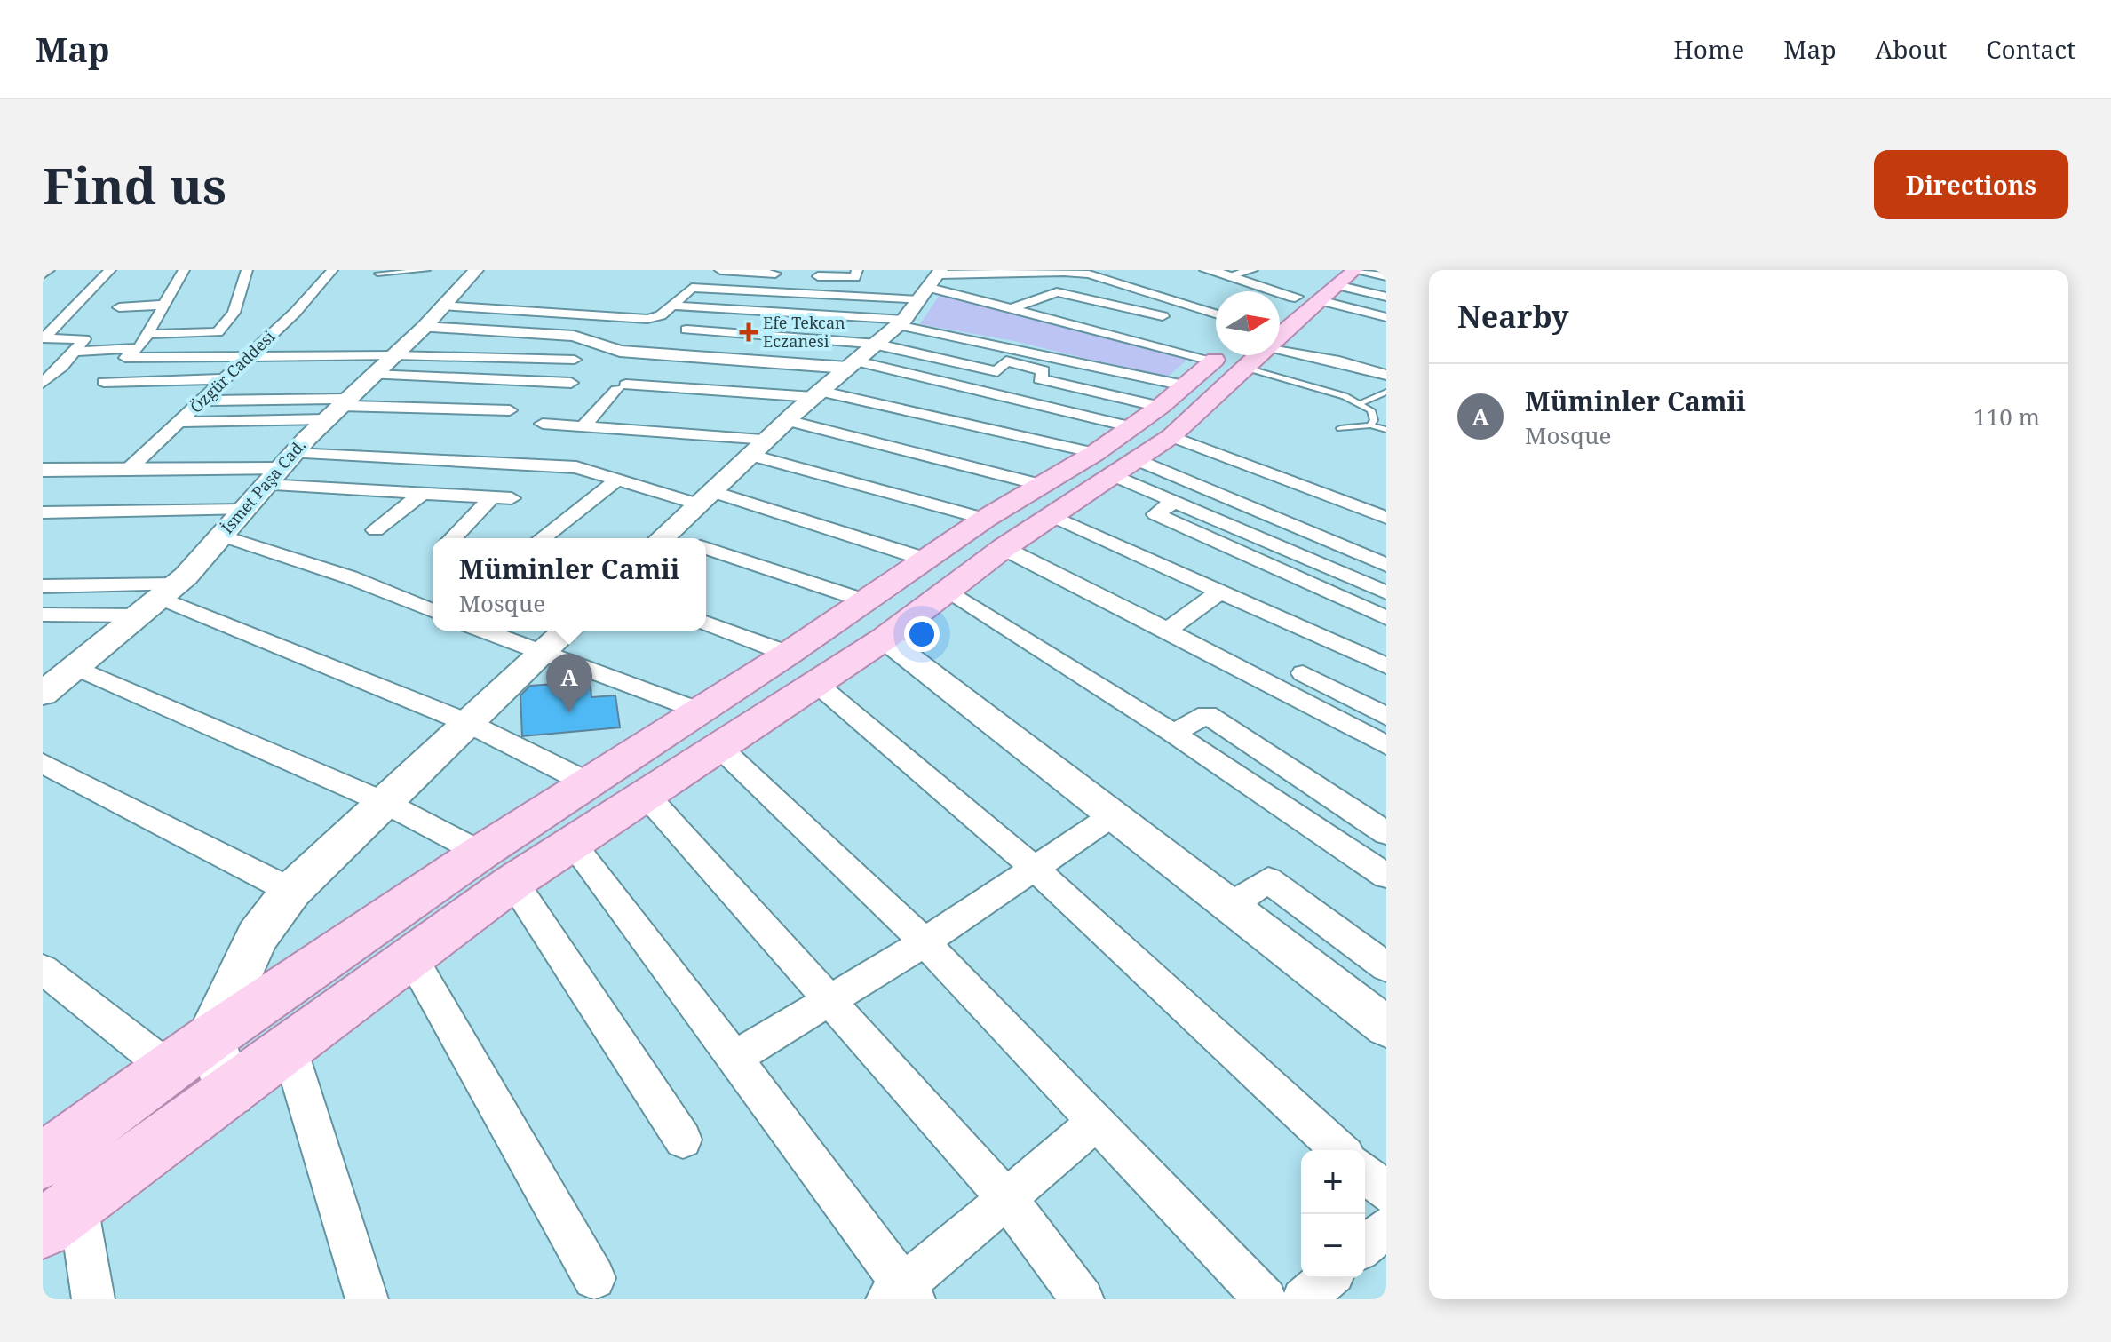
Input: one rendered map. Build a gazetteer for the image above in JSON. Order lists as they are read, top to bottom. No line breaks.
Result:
{"streets":{"main road":["İsmet Paşa Cad."],"street":["Özgür Caddesi"]},"places":{"health":["Efe Tekcan Eczanesi"]},"north":"right","page":{"header":"Map","nav":["Home","Map","About","Contact"],"buttons":"Directions","title":"Find us","heading":"Nearby","list":[{"mark":"A","name":"Müminler Camii","note":"Mosque","value":"110 m"}],"popup":["Müminler Camii","Mosque"],"pins":"A","map_buttons":["+","−"]}}
